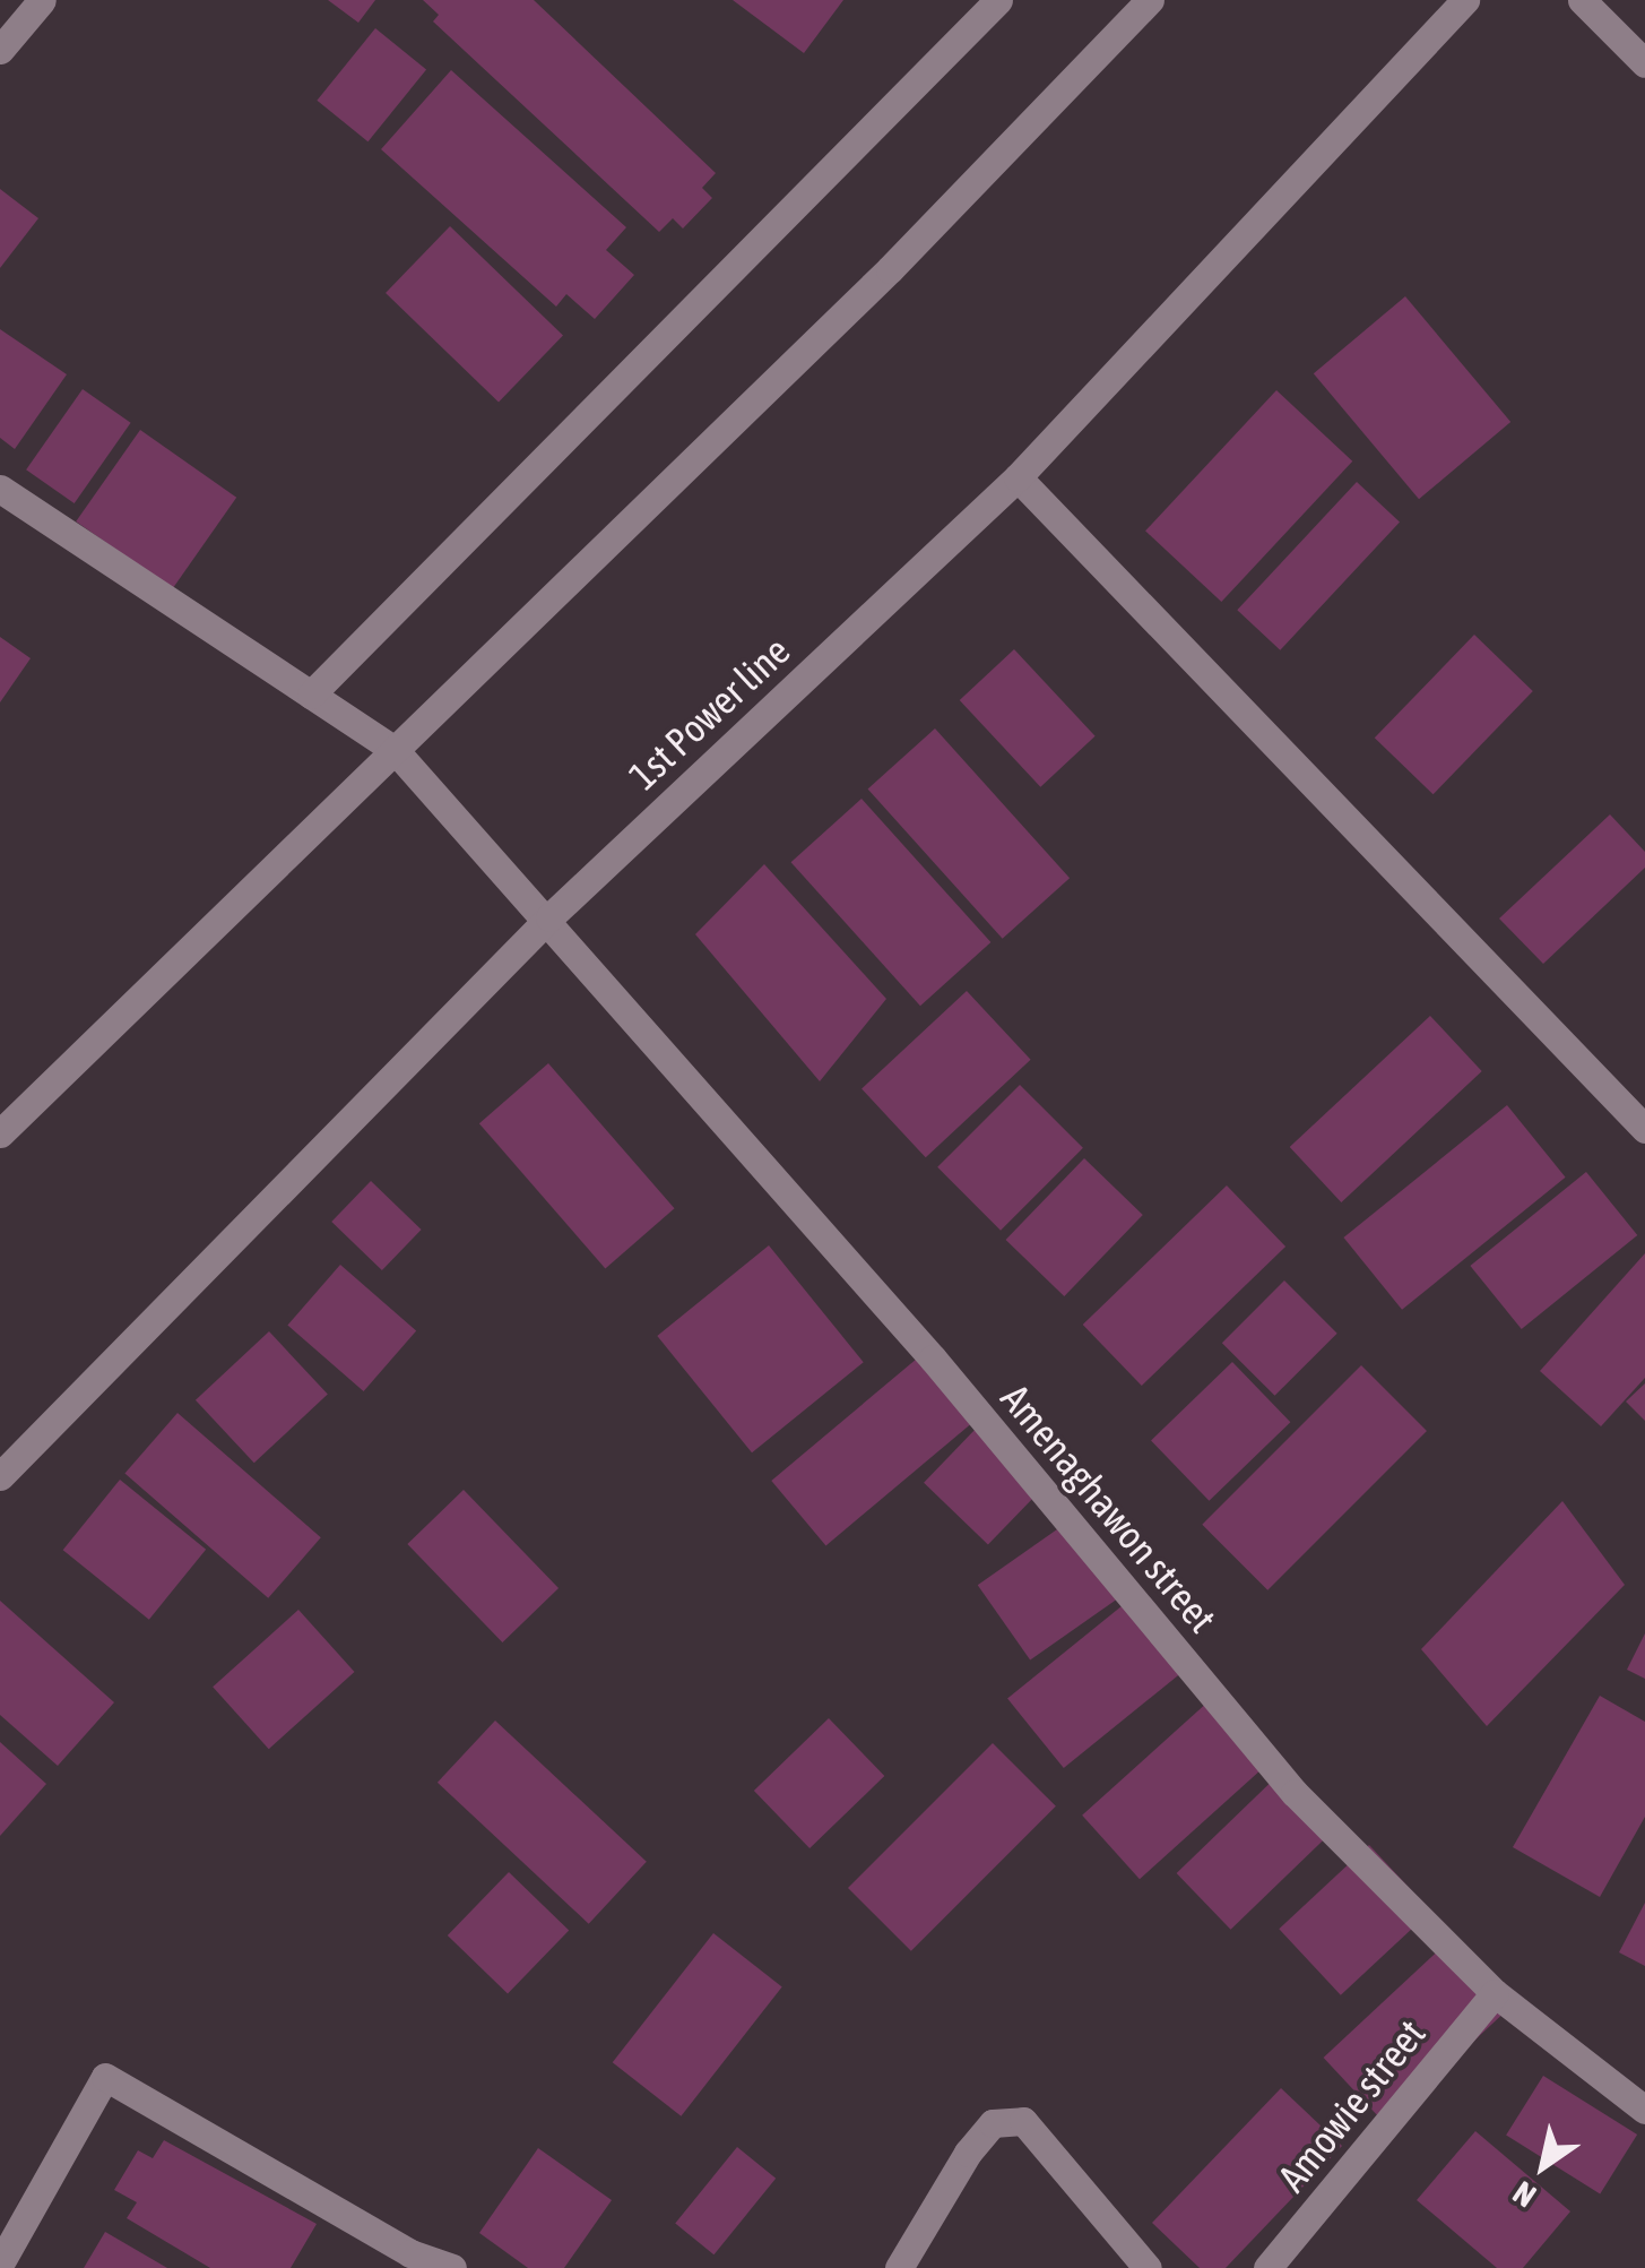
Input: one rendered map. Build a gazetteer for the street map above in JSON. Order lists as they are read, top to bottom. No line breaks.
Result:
{"streets":{"street":["1st Power line","Amenaghawon street","Amowie street"]},"crossings":[["1st Power line","Amenaghawon street"],["Amenaghawon street","Amowie street"]],"north":"bottom left"}
